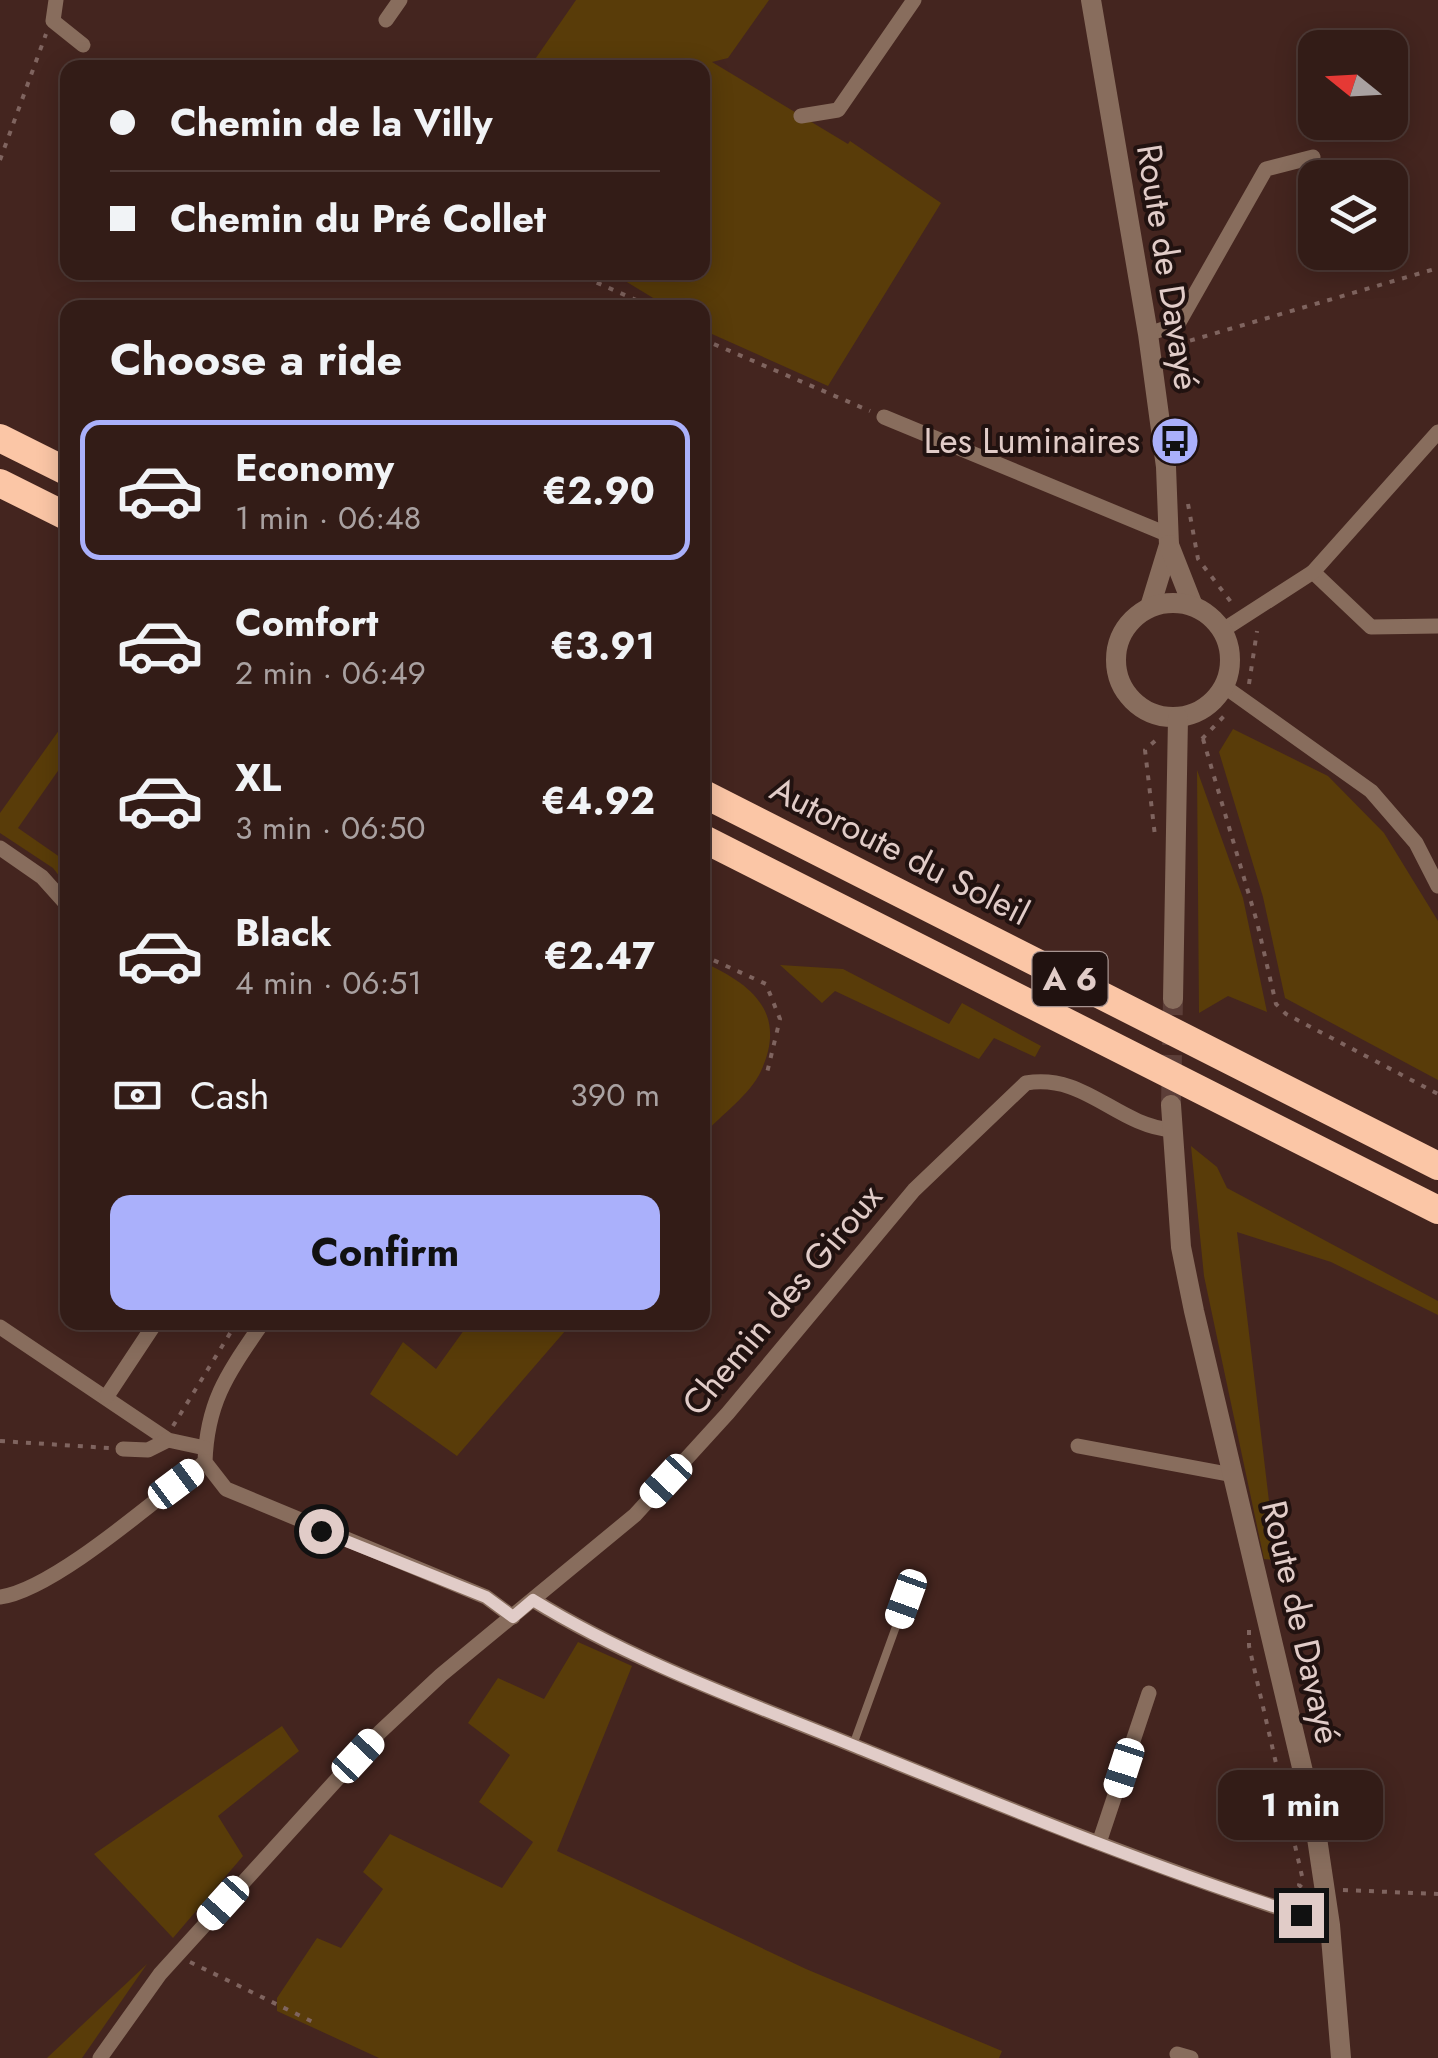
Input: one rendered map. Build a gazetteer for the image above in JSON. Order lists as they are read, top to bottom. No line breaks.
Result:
{"streets":{"highway":["Autoroute du Soleil","A 6"],"street":["Route de Davayé","Chemin des Giroux"]},"crossings":[["Route de Davayé","Chemin des Giroux"]],"places":{"bus stop":["Les Luminaires"]},"north":"left","page":{"banner":["Chemin de la Villy","Chemin du Pré Collet"],"heading":"Choose a ride","list":[{"name":"Economy","note":"1 min · 06:48","value":"€2.90"},{"name":"Comfort","note":"2 min · 06:49","value":"€3.91"},{"name":"XL","note":"3 min · 06:50","value":"€4.92"},{"name":"Black","note":"4 min · 06:51","value":"€2.47"}],"pay":["Cash","390 m"],"buttons":"Confirm","bubble":"1 min"}}
